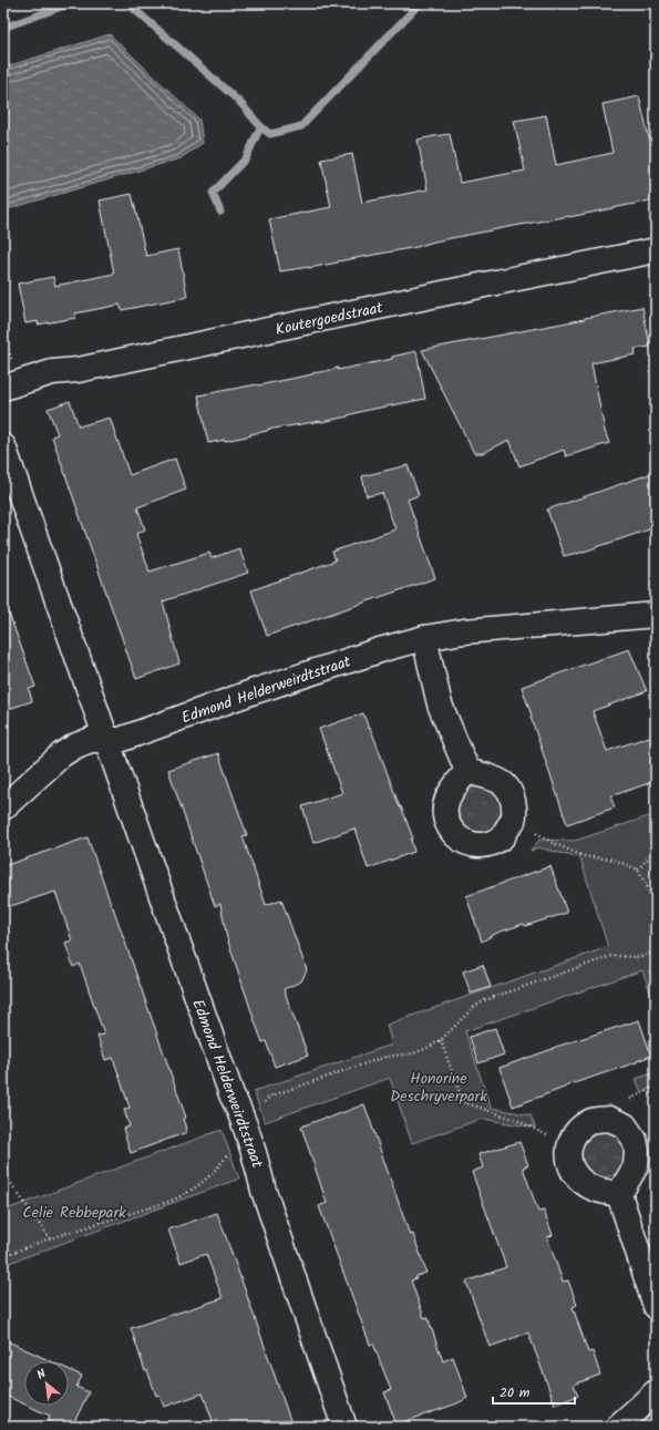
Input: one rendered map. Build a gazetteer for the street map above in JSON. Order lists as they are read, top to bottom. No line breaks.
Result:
{"streets":{"street":["Koutergoedstraat","Edmond Helderweirdtstraat"]},"parks":["Honorine Deschryverpark","Celie Rebbepark"],"scale_bar":"20 m","north":"top left"}
